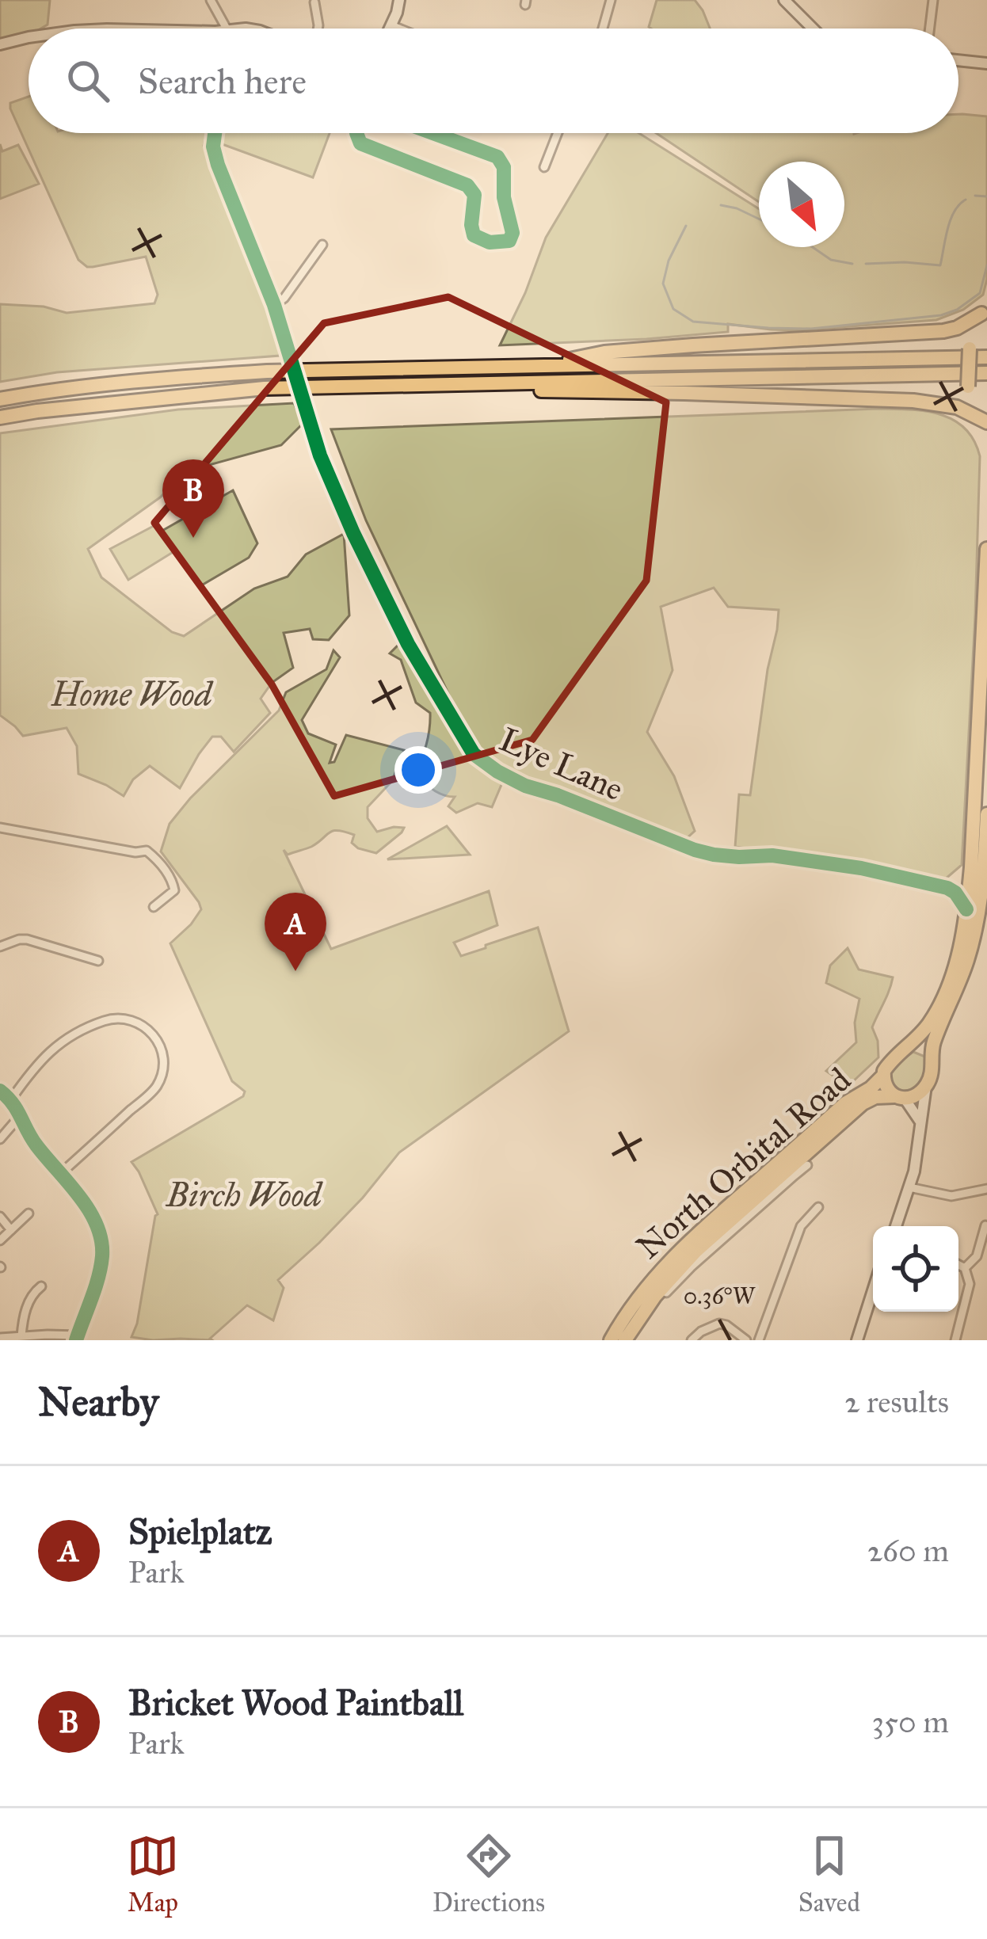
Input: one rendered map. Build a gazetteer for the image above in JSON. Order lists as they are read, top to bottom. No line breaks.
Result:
{"streets":{"highway":["North Orbital Road"],"street":["Lye Lane"]},"parks":["Home Wood","Birch Wood"],"north":"bottom right","page":{"search":"Search here","pins":["B","A"],"heading":["Nearby","2 results"],"list":[{"mark":"A","name":"Spielplatz","note":"Park","value":"260 m"},{"mark":"B","name":"Bricket Wood Paintball","note":"Park","value":"350 m"}],"nav":["Map","Directions","Saved"]},"coordinates":["0.36°W"]}
